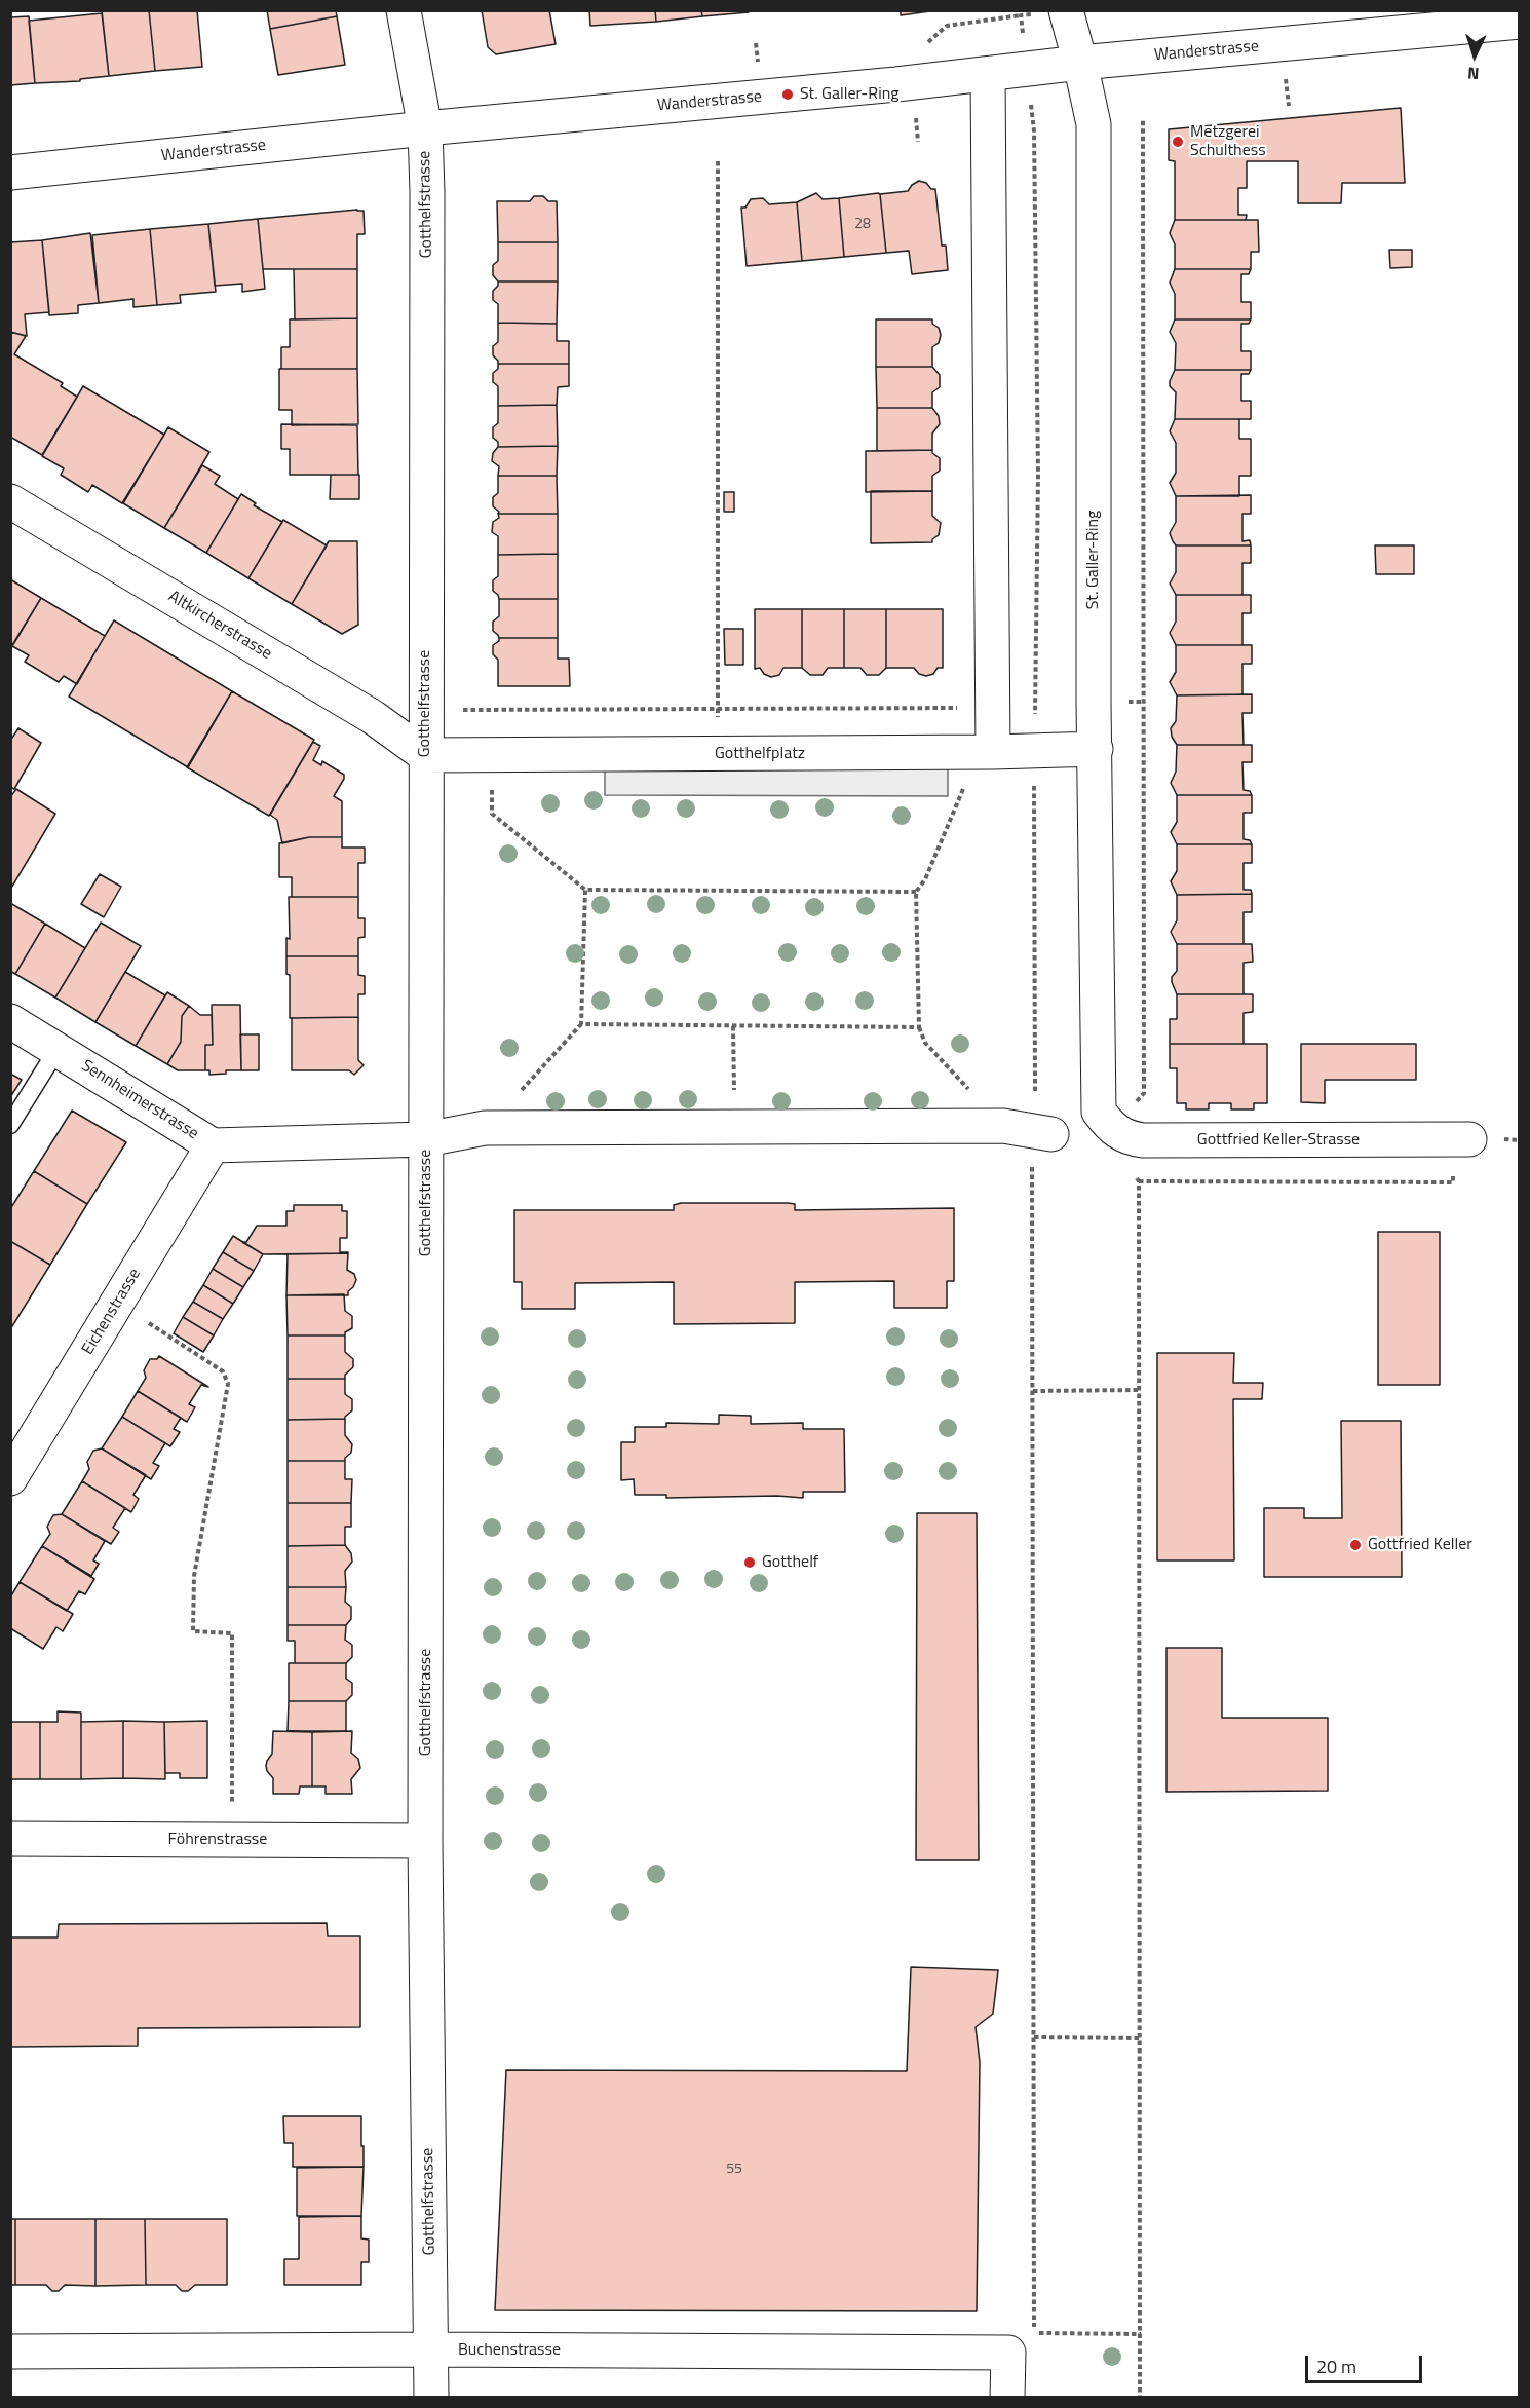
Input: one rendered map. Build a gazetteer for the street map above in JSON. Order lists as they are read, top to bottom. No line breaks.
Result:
{"streets":{"street":["Wanderstrasse","Gotthelfstrasse","St. Galler-Ring","Altkircherstrasse","Gotthelfplatz","Sennheimerstrasse","Gottfried Keller-Strasse","Eichenstrasse","Föhrenstrasse","Buchenstrasse"]},"crossings":[["Wanderstrasse","Gotthelfstrasse"],["Wanderstrasse","St. Galler-Ring"],["Gotthelfstrasse","Altkircherstrasse"],["Gotthelfstrasse","Gotthelfplatz"],["Gotthelfstrasse","Sennheimerstrasse"],["Gotthelfstrasse","Föhrenstrasse"],["Gotthelfstrasse","Buchenstrasse"],["St. Galler-Ring","Gotthelfplatz"],["St. Galler-Ring","Gottfried Keller-Strasse"],["Altkircherstrasse","Gotthelfplatz"],["Sennheimerstrasse","Eichenstrasse"]],"places":["St. Galler-Ring","Metzgerei Schulthess","Gottfried Keller","Gotthelf"],"house_numbers":["28","55"],"scale_bar":"20 m","north":"bottom"}
